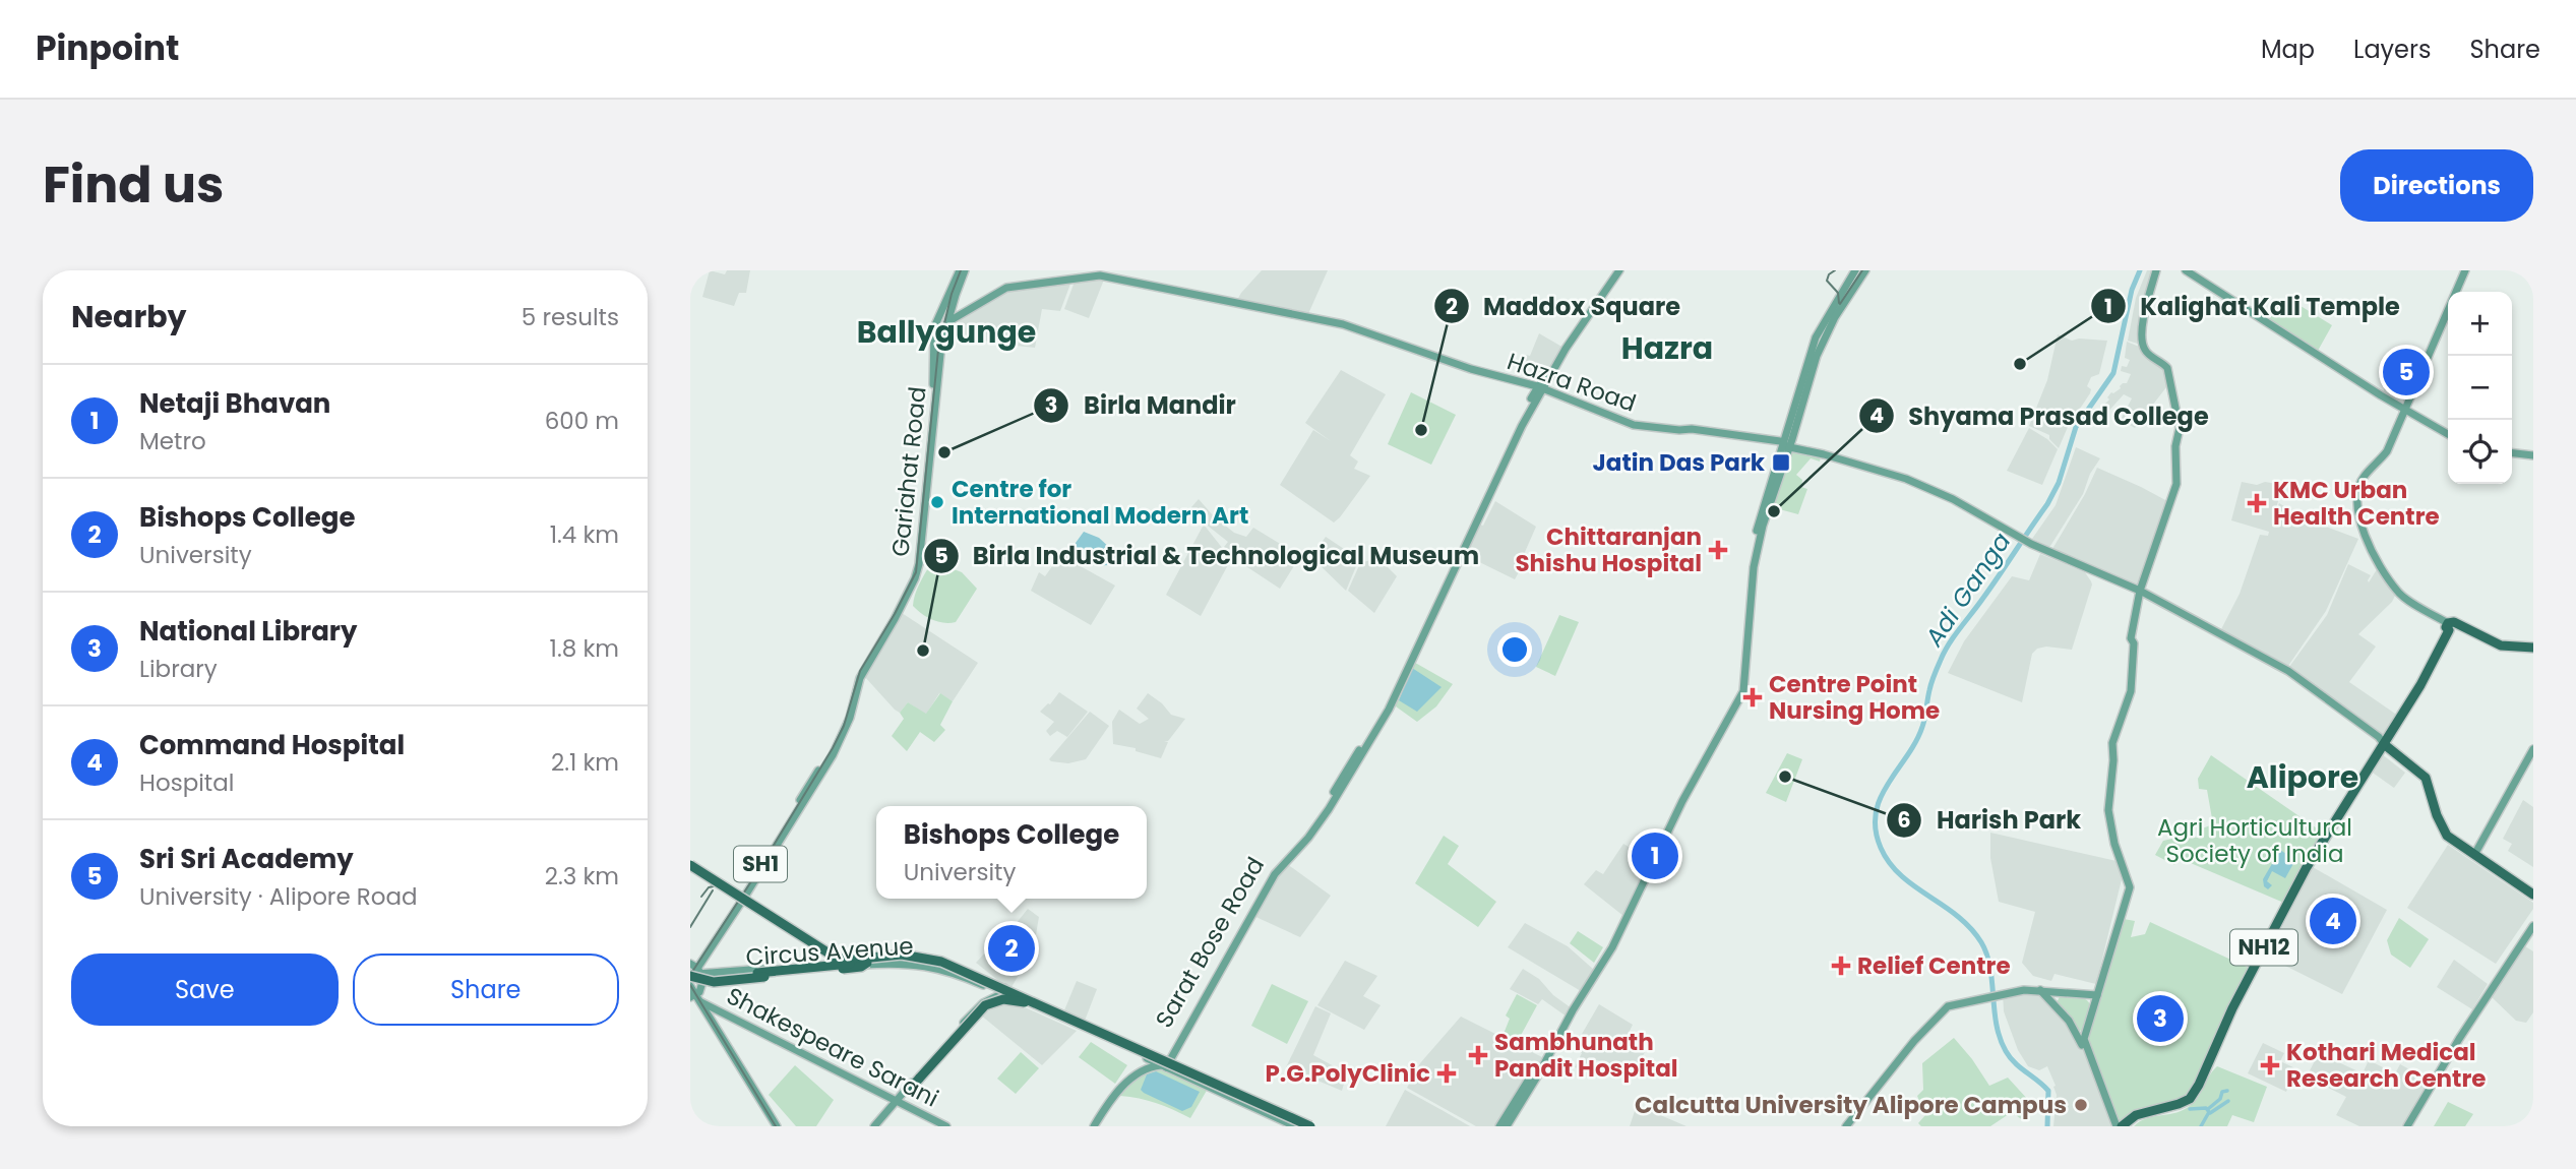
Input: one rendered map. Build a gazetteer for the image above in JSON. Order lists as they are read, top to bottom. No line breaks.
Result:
{"streets":{"highway":["NH12"],"main road":["Hazra Road","Gariahat Road","SH1","Circus Avenue","Shakespeare Sarani"]},"crossings":[["Hazra Road","Gariahat Road"],["Gariahat Road","SH1"]],"districts":["Ballygunge","Hazra","Alipore"],"water":["Adi Ganga"],"parks":["Agri Horticultural Society of India"],"places":{"other":["Kalighat Kali Temple","Maddox Square","Birla Mandir","Centre for International Modern Art","Shyama Prasad College","Birla Industrial & Technological Museum","Harish Park","Calcutta University Alipore Campus"],"transit":["Jatin Das Park"],"health":["KMC Urban Health Centre","Chittaranjan Shishu Hospital","Centre Point Nursing Home","Relief Centre","Sambhunath Pandit Hospital","Kothari Medical Research Centre","P.G.PolyClinic"]},"page":{"header":"Pinpoint","nav":["Map","Layers","Share"],"title":"Find us","buttons":["Directions",["Save","Share"]],"heading":["Nearby","5 results"],"map_buttons":["+","−"],"pins":["5","1","4","2","3"],"list":[{"mark":"1","name":"Netaji Bhavan","note":"Metro","value":"600 m"},{"mark":"2","name":"Bishops College","note":"University","value":"1.4 km"},{"mark":"3","name":"National Library","note":"Library","value":"1.8 km"},{"mark":"4","name":"Command Hospital","note":"Hospital","value":"2.1 km"},{"mark":"5","name":"Sri Sri Academy","note":"University · Alipore Road","value":"2.3 km"}],"popup":["Bishops College","University"]}}
